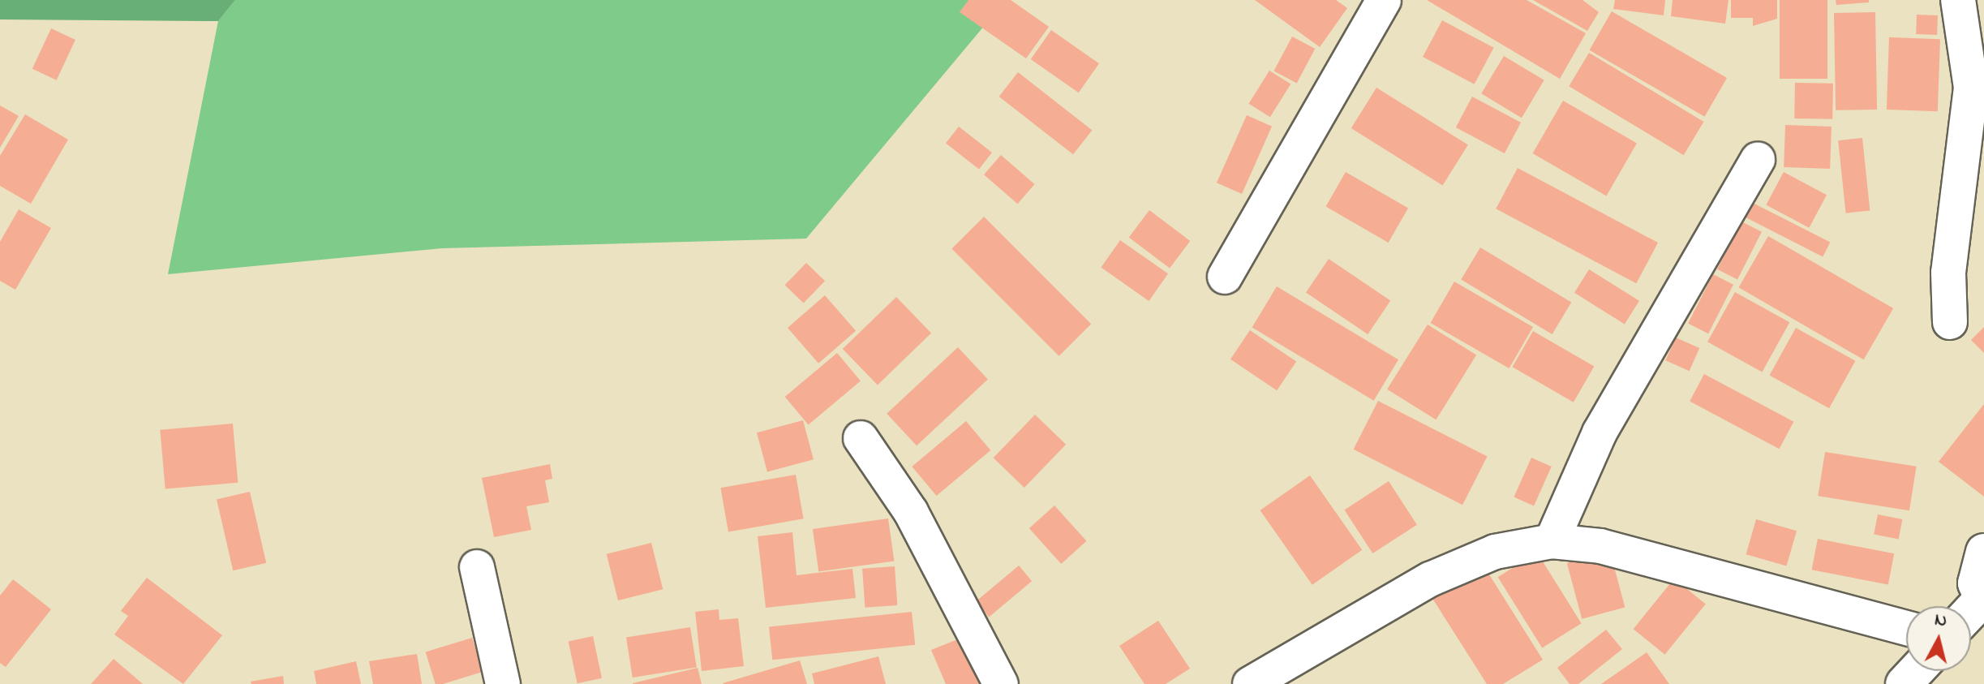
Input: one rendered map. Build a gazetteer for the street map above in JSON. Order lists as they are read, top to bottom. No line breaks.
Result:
{"north":"top"}
